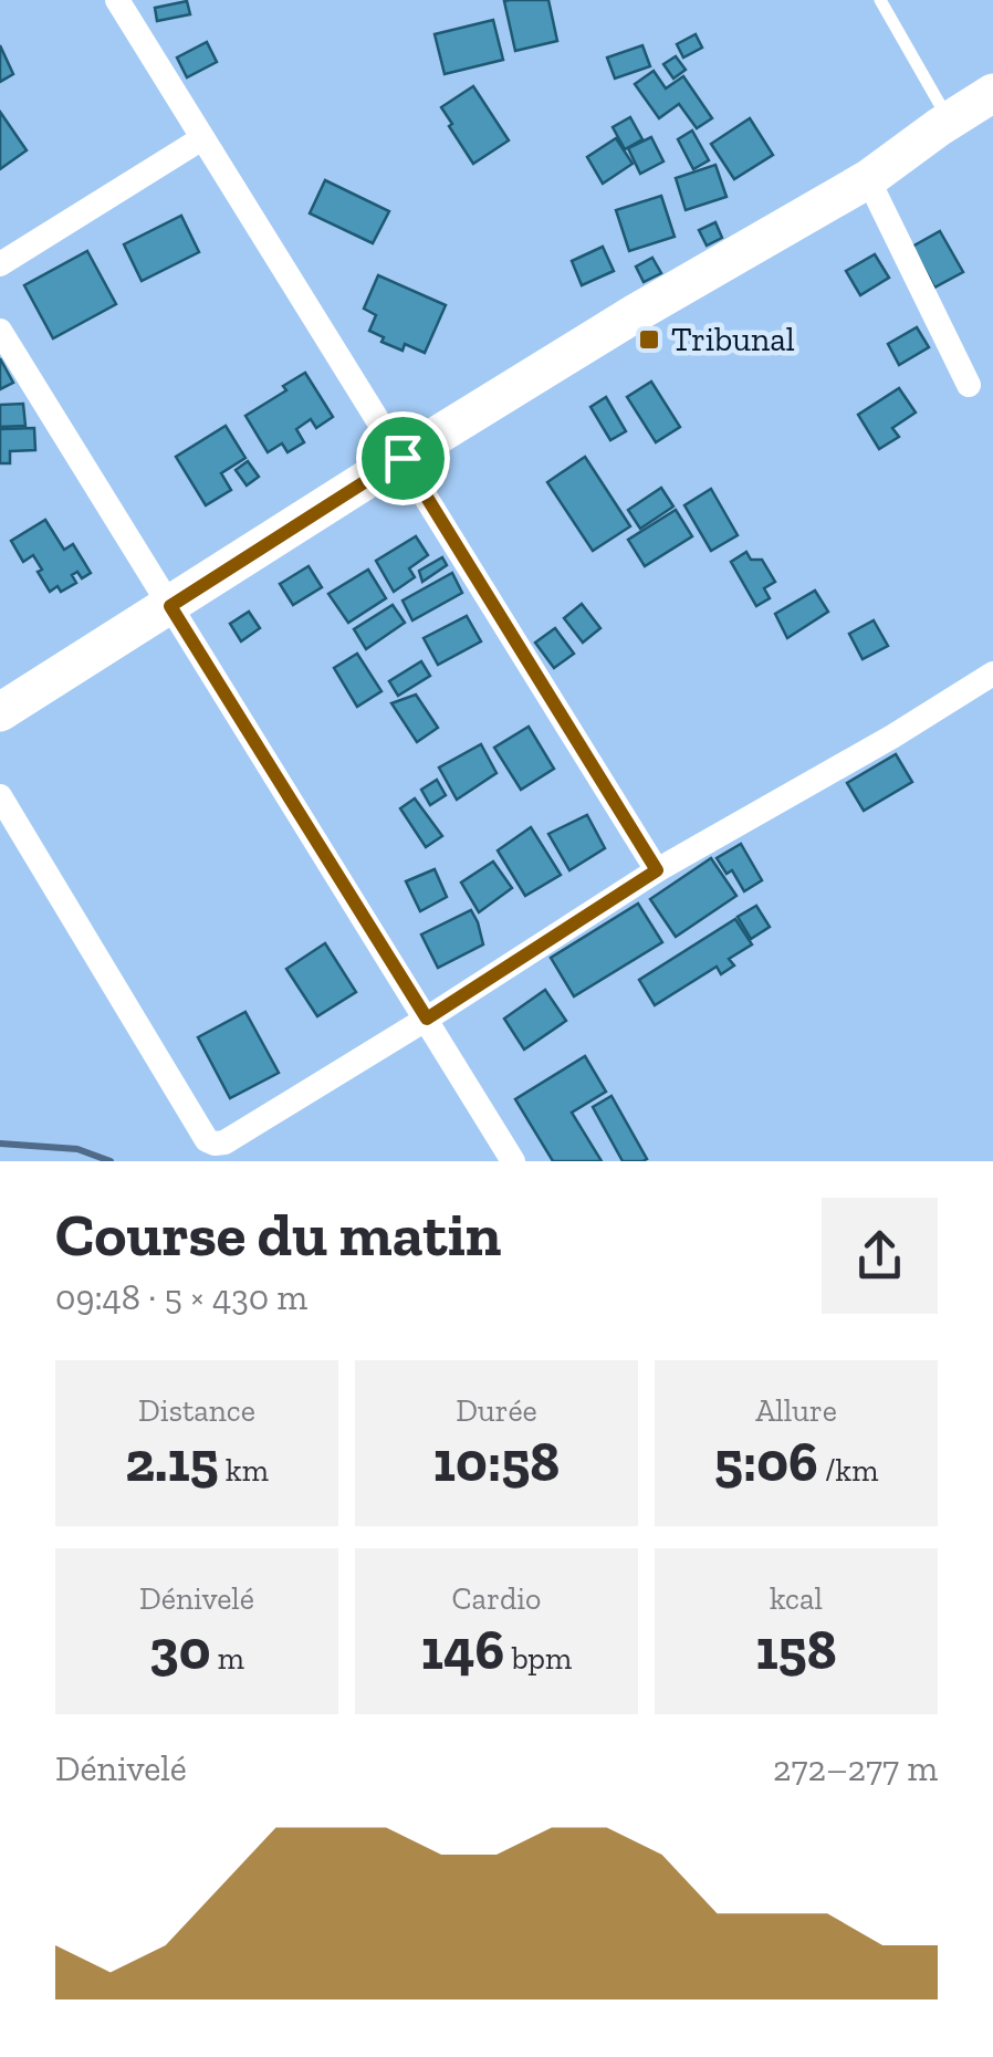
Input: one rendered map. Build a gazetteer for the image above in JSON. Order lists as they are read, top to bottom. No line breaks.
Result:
{"places":{"transit":["Tribunal"]},"page":{"heading":["Course du matin","09:48 · 5 × 430 m"],"stats":[["Distance","2.15 km"],["Durée","10:58"],["Allure","5:06 /km"],["Dénivelé","30 m"],["Cardio","146 bpm"],["kcal","158"]],"chart":["Dénivelé","272–277 m"]}}
